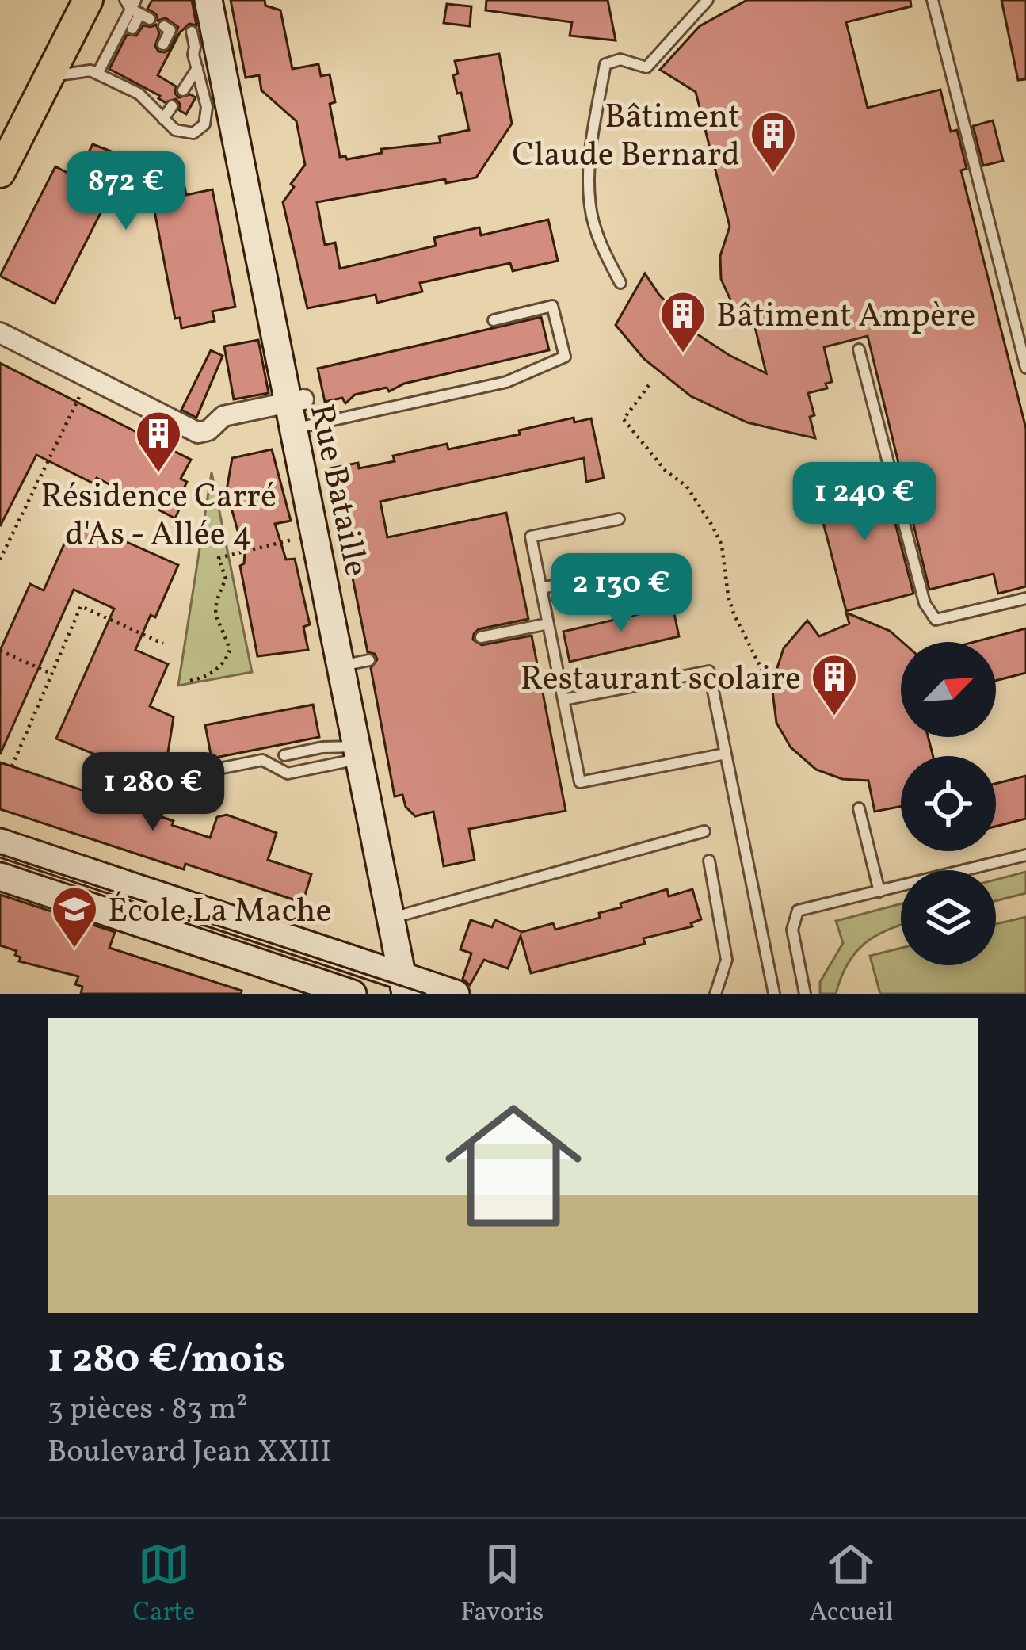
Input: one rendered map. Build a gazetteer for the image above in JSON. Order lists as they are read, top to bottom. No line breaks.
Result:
{"streets":{"street":["Rue Bataille"]},"places":{"building":["Bâtiment Claude Bernard","Bâtiment Ampère","Résidence Carré d'As - Allée 4","Restaurant scolaire"],"school or university":["École La Mache"]},"north":"top right","page":{"price":["872 €","1 240 €","2 130 €","1 280 €"],"list":[{"name":"1 280 €/mois","note":"3 pièces · 83 m² · Boulevard Jean XXIII"}],"tabs":["Carte","Favoris","Accueil"]}}
